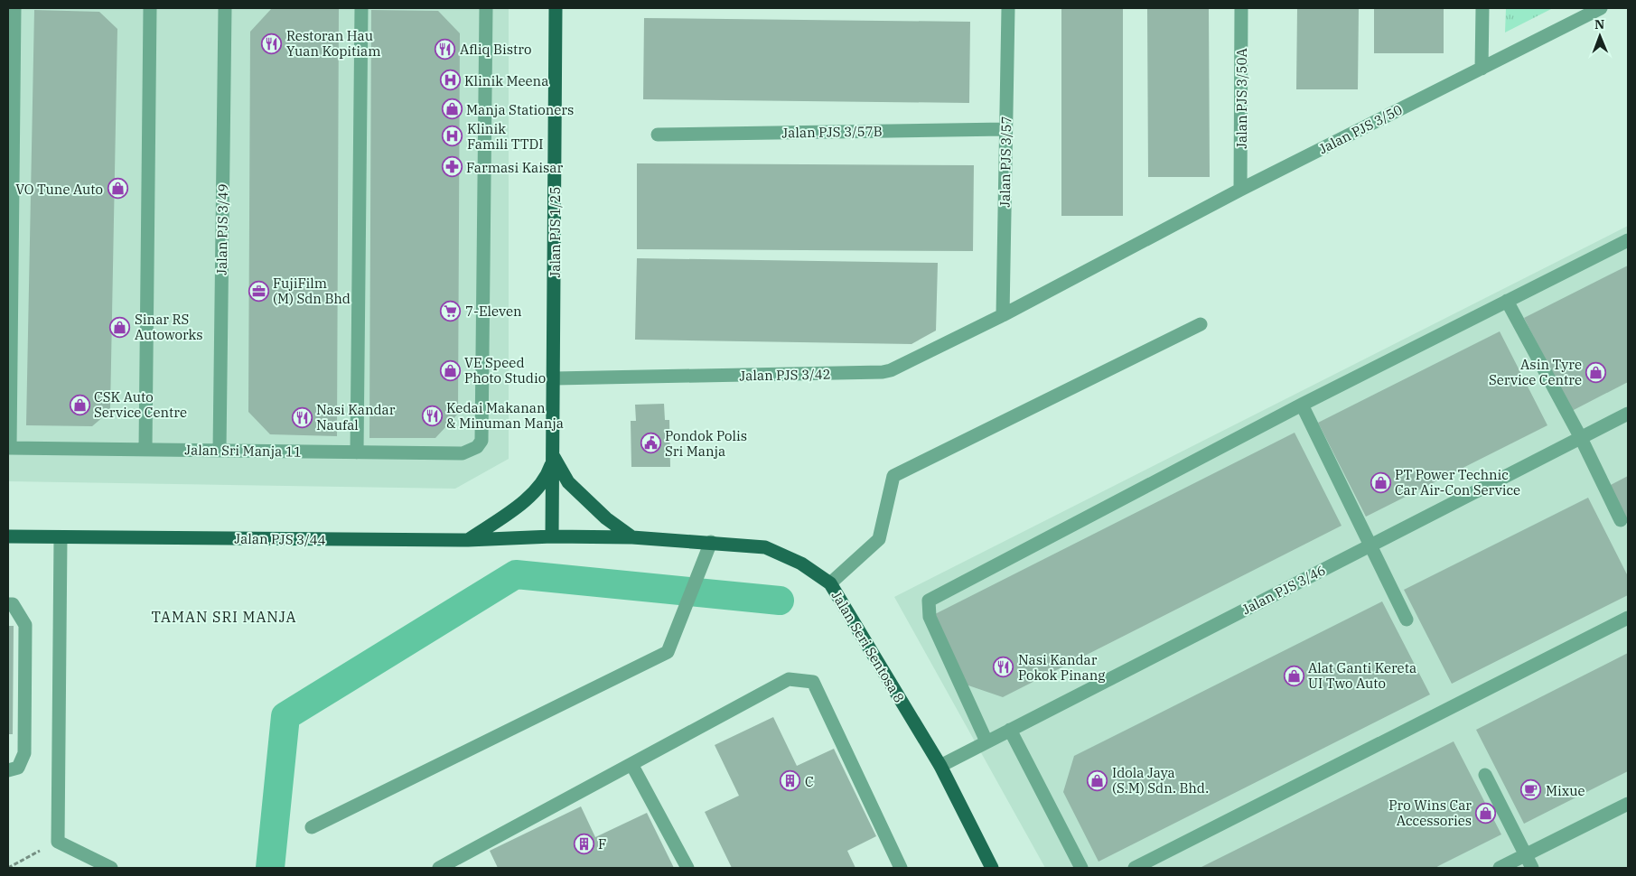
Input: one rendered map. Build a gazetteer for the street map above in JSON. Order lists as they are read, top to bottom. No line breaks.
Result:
{"streets":{"main road":["Jalan PJS 1/25","Jalan PJS 3/44","Jalan Seri Sentosa 8"],"street":["Jalan PJS 3/50A","Jalan PJS 3/50","Jalan PJS 3/57B","Jalan PJS 3/57","Jalan PJS 3/49","Jalan PJS 3/42","Jalan Sri Manja 11","Jalan PJS 3/46"]},"crossings":[["Jalan PJS 3/50A","Jalan PJS 3/50"],["Jalan PJS 3/50","Jalan PJS 3/42"],["Jalan PJS 3/57B","Jalan PJS 3/57"],["Jalan PJS 3/57","Jalan PJS 3/42"],["Jalan PJS 3/49","Jalan Sri Manja 11"],["Jalan PJS 1/25","Jalan PJS 3/42"],["Jalan PJS 1/25","Jalan PJS 3/44"],["Jalan PJS 3/44","Jalan Seri Sentosa 8"],["Jalan PJS 3/46","Jalan Seri Sentosa 8"]],"districts":["TAMAN SRI MANJA"],"places":{"restaurant":["Restoran Hau Yuan Kopitiam","Afliq Bistro","Kedai Makanan & Minuman Manja","Nasi Kandar Naufal","Nasi Kandar Pokok Pinang"],"hospital":["Klinik Meena","Klinik Famili TTDI"],"shop":["Manja Stationers","VO Tune Auto","Sinar RS Autoworks","VE Speed Photo Studio","Asin Tyre Service Centre","CSK Auto Service Centre","PT Power Technic Car Air-Con Service","Alat Ganti Kereta UI Two Auto","Idola Jaya (S.M) Sdn. Bhd.","Pro Wins Car Accessories"],"pharmacy":["Farmasi Kaisar"],"office":["FujiFilm (M) Sdn Bhd"],"supermarket":["7-Eleven"],"public building":["Pondok Polis Sri Manja"],"building":["C","F"],"cafe":["Mixue"]},"north":"top"}
